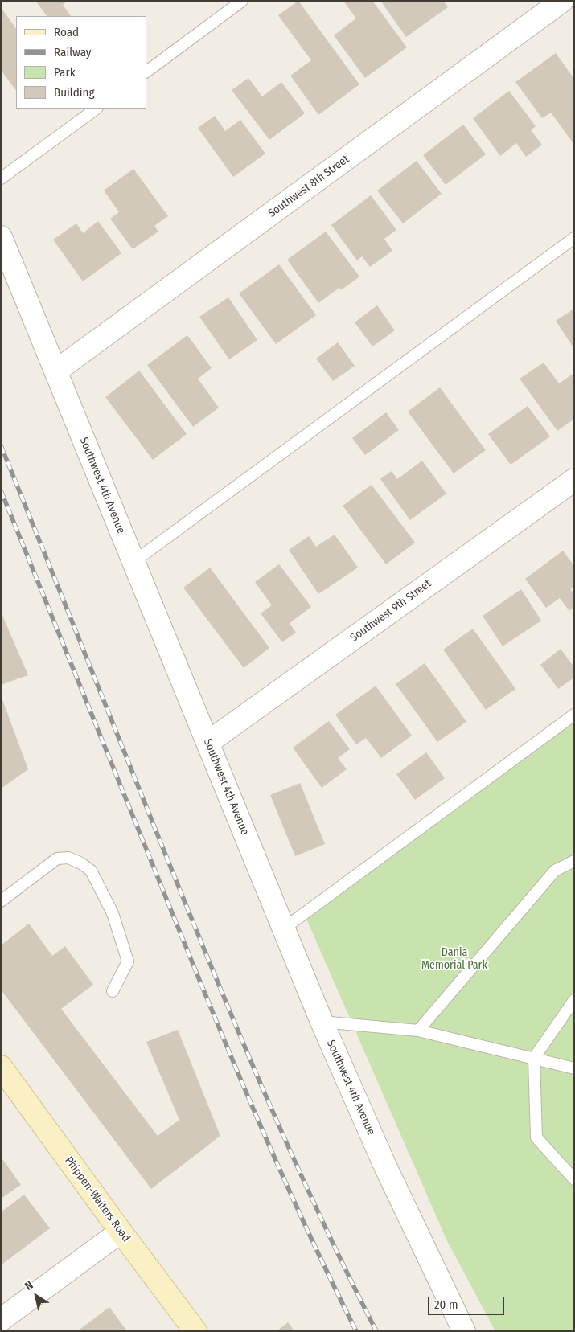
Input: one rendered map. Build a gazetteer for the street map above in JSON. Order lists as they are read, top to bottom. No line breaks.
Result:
{"streets":{"street":["Southwest 8th Street","Southwest 4th Avenue","Southwest 9th Street","Phippen-Waiters Road"]},"crossings":[["Southwest 8th Street","Southwest 4th Avenue"],["Southwest 4th Avenue","Southwest 9th Street"]],"parks":["Dania Memorial Park"],"legend":["Road","Railway","Park","Building"],"scale_bar":"20 m","north":"top left"}
